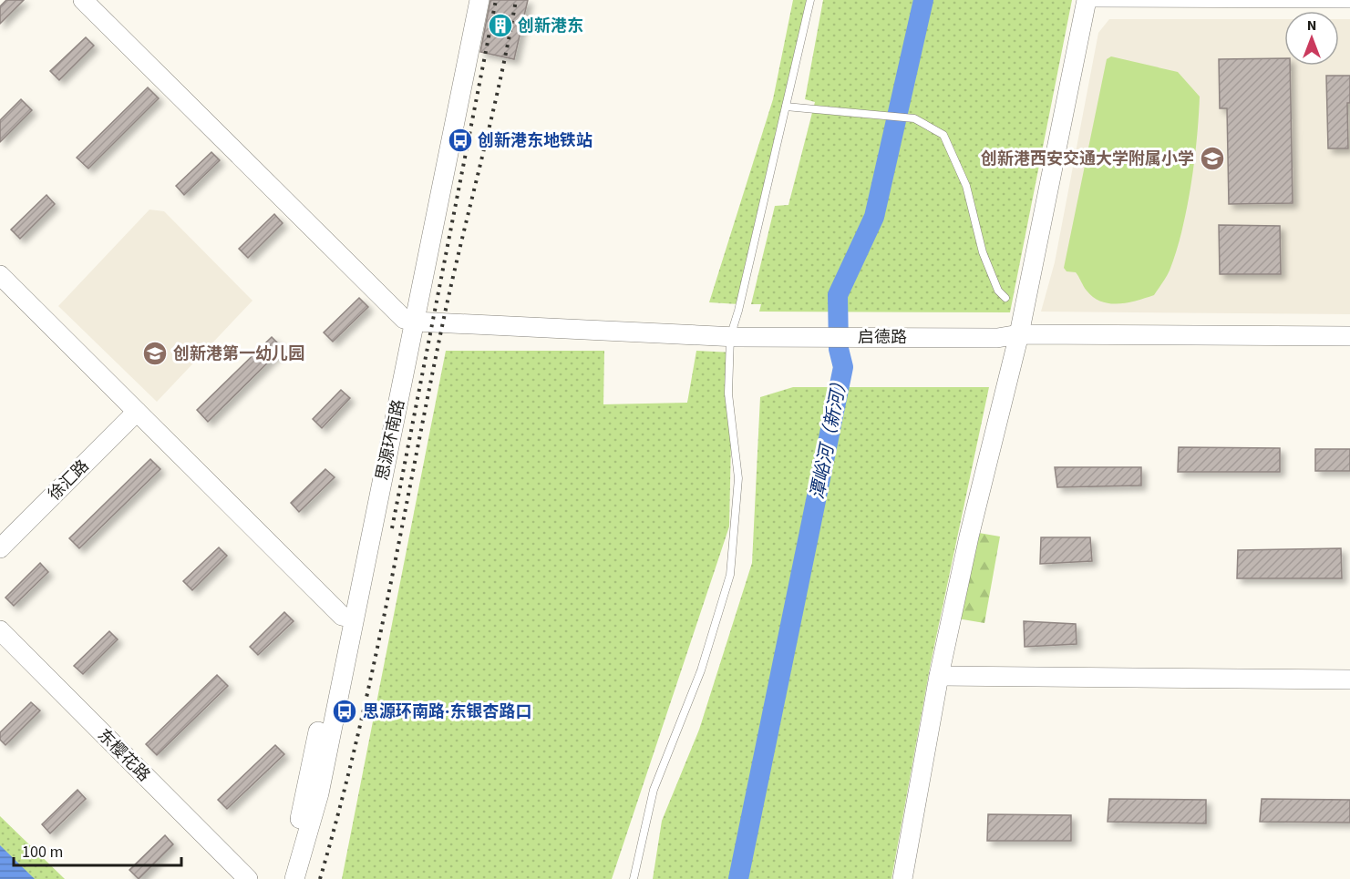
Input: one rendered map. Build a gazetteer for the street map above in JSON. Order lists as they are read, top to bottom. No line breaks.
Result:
{"streets":{"street":["启德路","思源环南路","徐汇路","东樱花路"]},"crossings":[["启德路","思源环南路"]],"water":["潭峪河（新河）"],"places":{"building":["创新港东"],"bus stop":["创新港东地铁站","思源环南路·东银杏路口"],"school or university":["创新港西安交通大学附属小学","创新港第一幼儿园"]},"scale_bar":"100 m","north":"top"}
